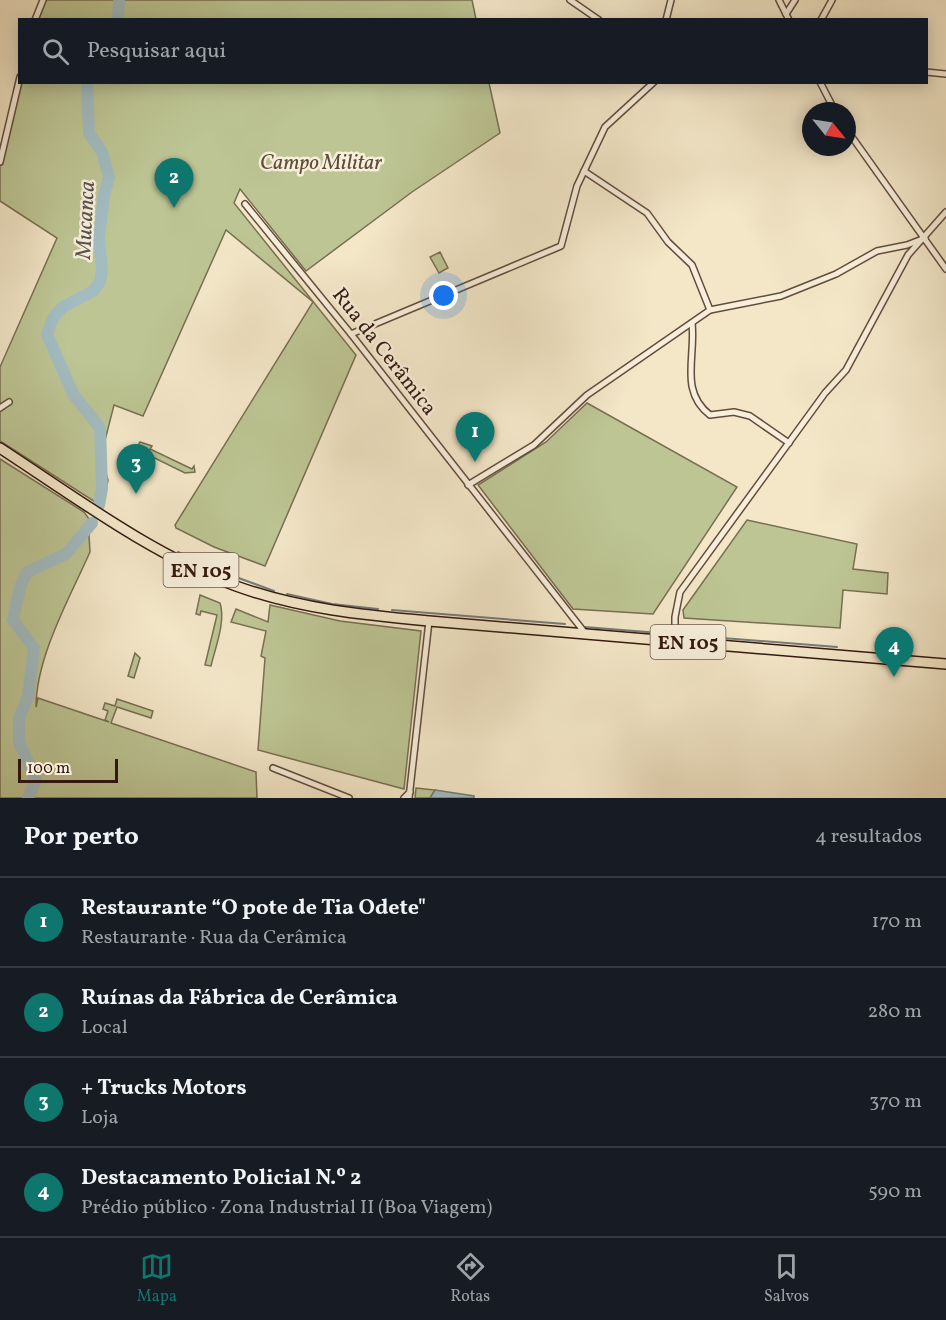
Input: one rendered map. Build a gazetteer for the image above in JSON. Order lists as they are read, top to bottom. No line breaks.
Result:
{"streets":{"main road":["EN 105"],"street":["Rua da Cerâmica"]},"crossings":[["Rua da Cerâmica","EN 105"]],"water":["Mucanca"],"parks":["Campo Militar"],"scale_bar":"100 m","north":"bottom right","page":{"search":"Pesquisar aqui","pins":["2","1","3","4"],"scale":"100 m","heading":["Por perto","4 resultados"],"list":[{"mark":"1","name":"Restaurante “O pote de Tia Odete\"","note":"Restaurante · Rua da Cerâmica","value":"170 m"},{"mark":"2","name":"Ruínas da Fábrica de Cerâmica","note":"Local","value":"280 m"},{"mark":"3","name":"+ Trucks Motors","note":"Loja","value":"370 m"},{"mark":"4","name":"Destacamento Policial N.º 2","note":"Prédio público · Zona Industrial II (Boa Viagem)","value":"590 m"}],"nav":["Mapa","Rotas","Salvos"]}}
